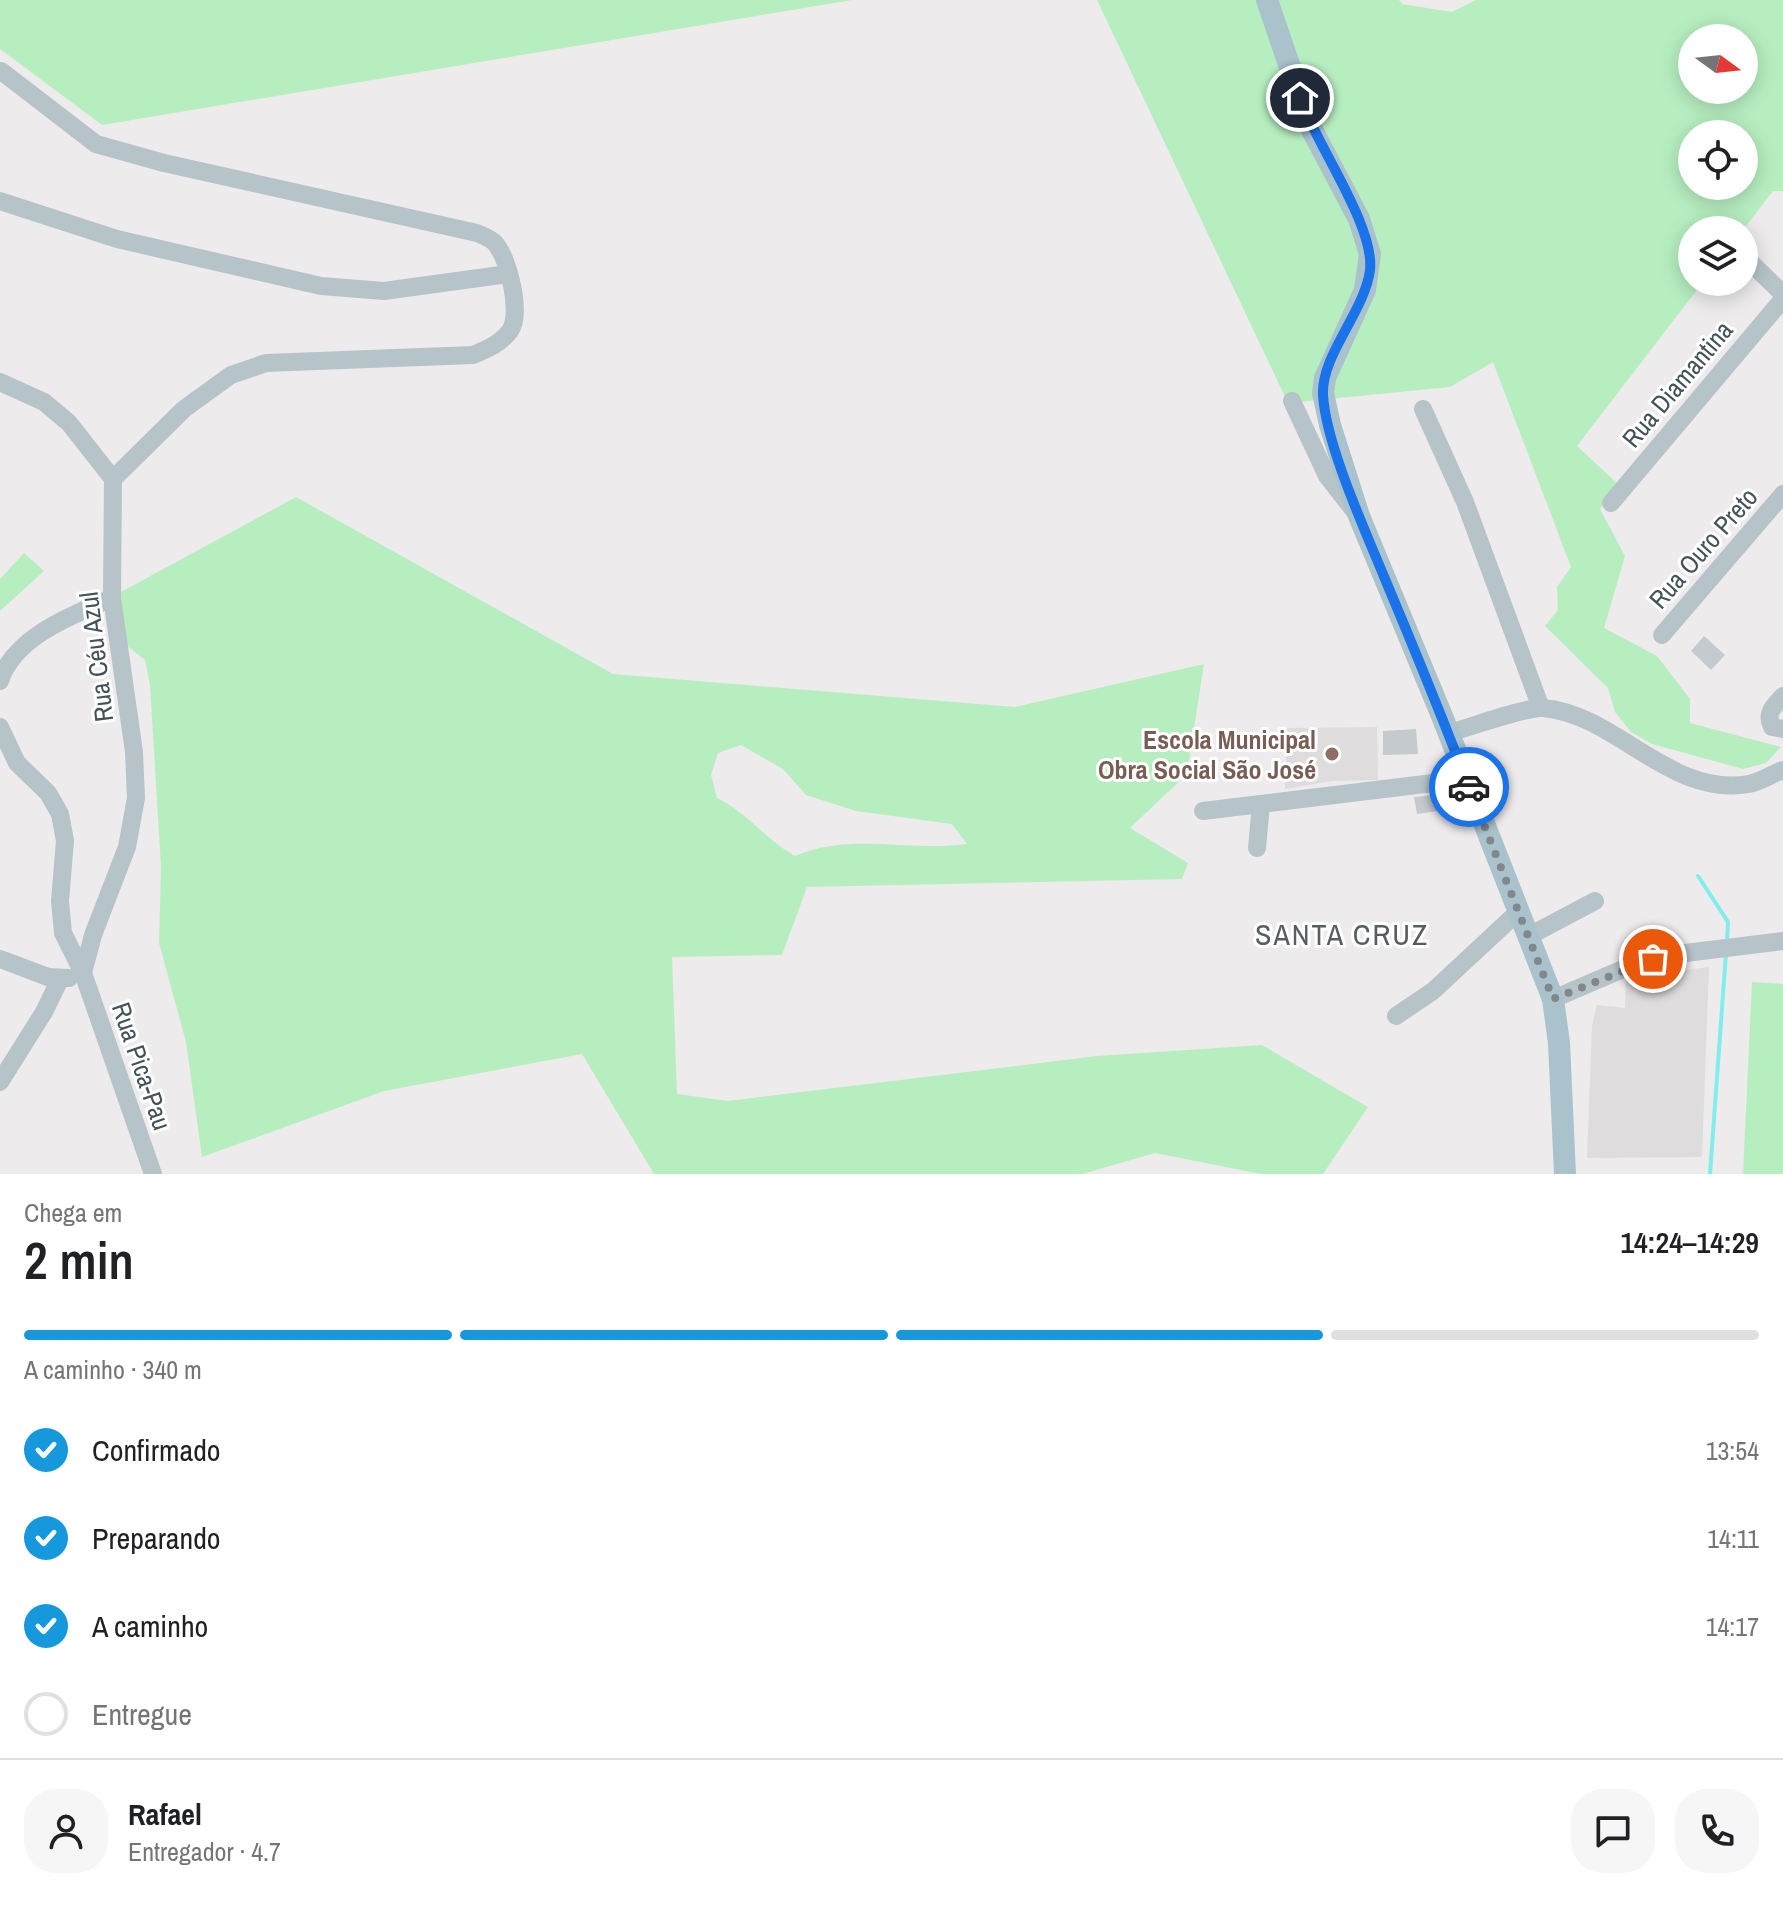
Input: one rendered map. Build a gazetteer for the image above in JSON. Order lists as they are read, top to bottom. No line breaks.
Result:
{"streets":{"street":["Rua Diamantina","Rua Ouro Preto","Rua Céu Azul","Rua Pica-Pau"]},"crossings":[["Rua Céu Azul","Rua Pica-Pau"]],"districts":["SANTA CRUZ"],"places":["Escola Municipal Obra Social São José"],"north":"right","page":{"heading":["2 min","Chega em","14:24–14:29"],"panel":["Rafael","Entregador · 4.7"],"bar":"A caminho · 340 m","list":[["Confirmado","13:54"],["Preparando","14:11"],["A caminho","14:17"],"Entregue"]}}
